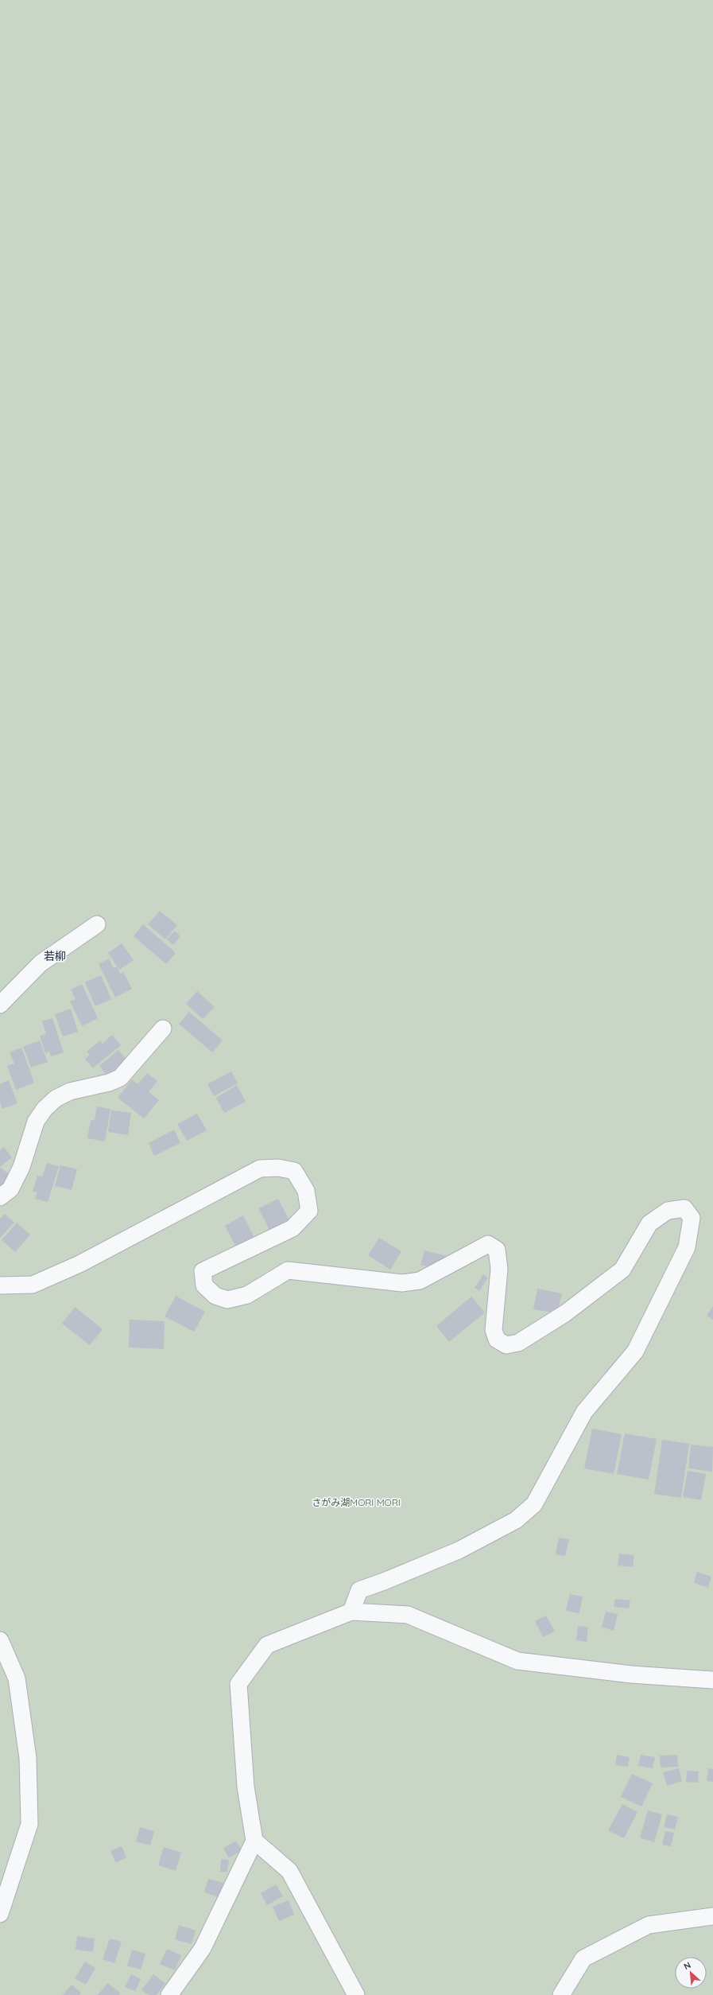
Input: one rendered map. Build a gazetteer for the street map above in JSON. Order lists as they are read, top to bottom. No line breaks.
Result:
{"districts":["若柳"],"parks":["さがみ湖MORI MORI"],"north":"top left"}
